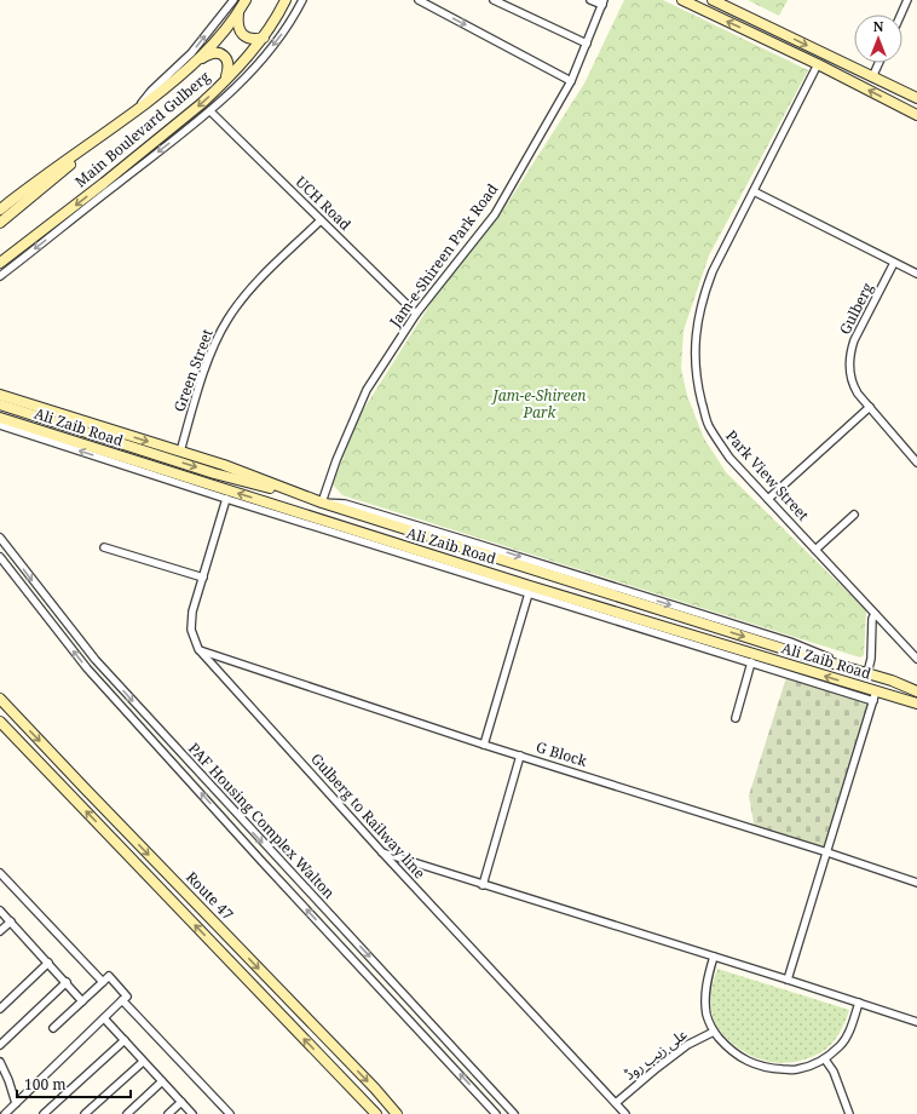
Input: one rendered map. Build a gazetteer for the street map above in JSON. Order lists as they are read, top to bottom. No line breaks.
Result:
{"streets":{"main road":["Main Boulevard Gulberg","Ali Zaib Road","Route 47"],"street":["UCH Road","Jam-e-Shireen Park Road","Gulberg","Green Street","Park View Street","G Block","Gulberg to Railway line","PAF Housing Complex Walton","علی زیب روڈ"]},"crossings":[["UCH Road","Jam-e-Shireen Park Road"],["UCH Road","Green Street"],["Jam-e-Shireen Park Road","Ali Zaib Road"],["Green Street","Ali Zaib Road"],["G Block","Gulberg to Railway line"],["Gulberg to Railway line","علی زیب روڈ"]],"parks":["Jam-e-Shireen Park"],"scale_bar":"100 m","north":"top"}
